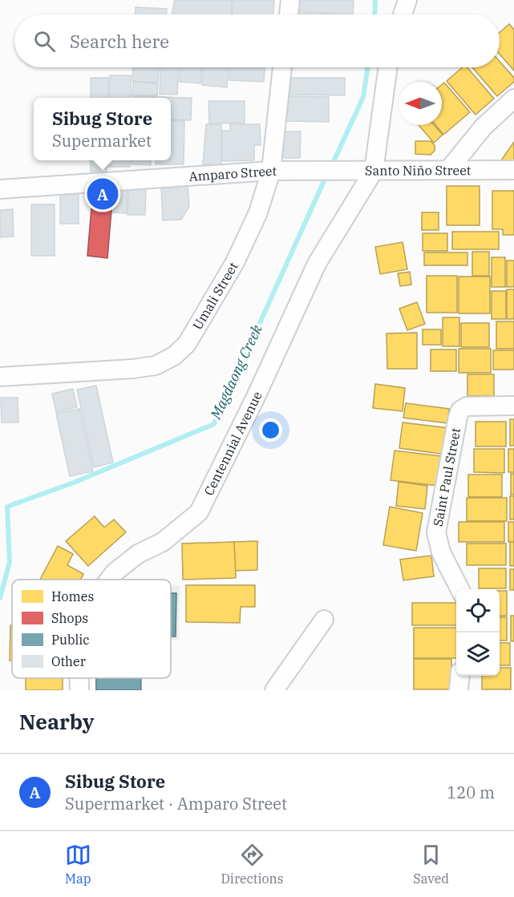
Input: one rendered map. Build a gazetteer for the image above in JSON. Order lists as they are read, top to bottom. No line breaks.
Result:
{"streets":{"street":["Santo Niño Street","Amparo Street","Umali Street","Centennial Avenue","Saint Paul Street"]},"crossings":[["Santo Niño Street","Amparo Street"],["Santo Niño Street","Centennial Avenue"],["Amparo Street","Umali Street"]],"water":["Magdaong Creek"],"legend":["Homes","Shops","Public","Other"],"north":"left","page":{"search":"Search here","popup":["Sibug Store","Supermarket"],"pins":"A","heading":"Nearby","list":[{"mark":"A","name":"Sibug Store","note":"Supermarket · Amparo Street","value":"120 m"}],"nav":["Map","Directions","Saved"]}}
